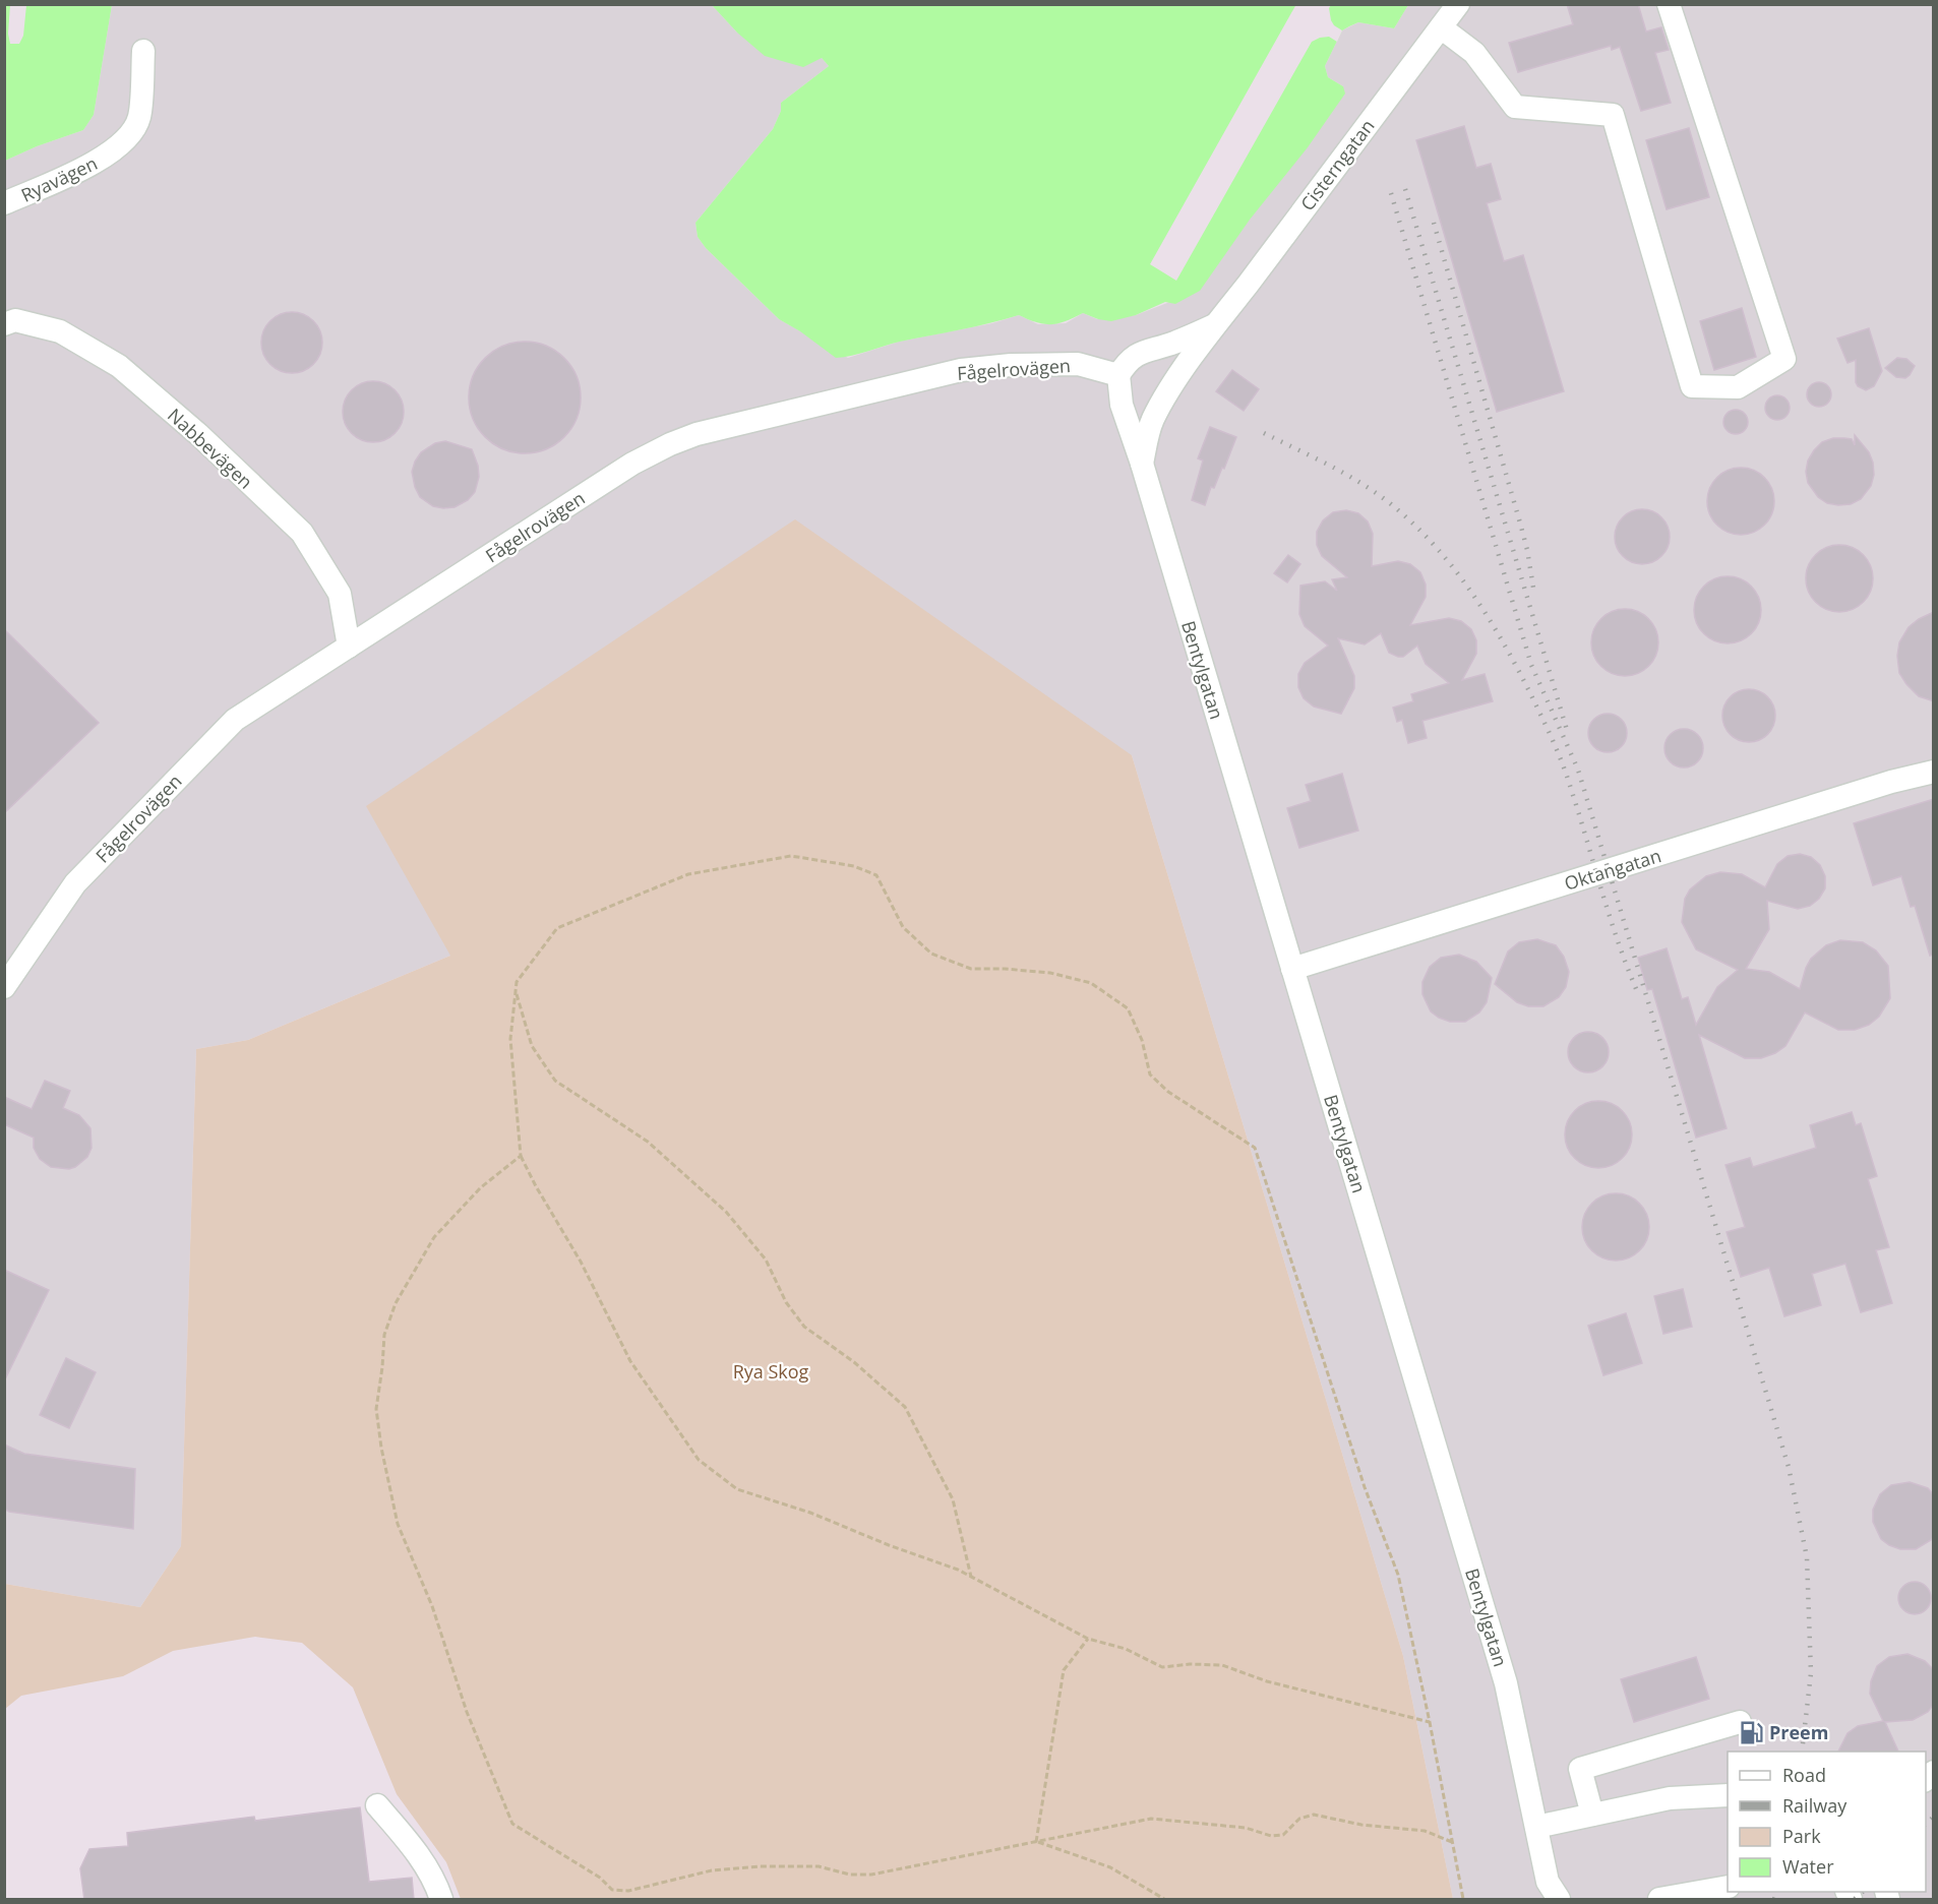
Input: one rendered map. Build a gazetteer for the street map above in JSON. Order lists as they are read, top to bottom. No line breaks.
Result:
{"streets":{"lane":["Cisterngatan","Ryavägen","Fågelrovägen","Nabbevägen","Bentylgatan","Oktangatan"]},"crossings":[["Cisterngatan","Fågelrovägen"],["Cisterngatan","Bentylgatan"],["Fågelrovägen","Nabbevägen"],["Bentylgatan","Oktangatan"]],"parks":["Rya Skog"],"places":{"fuel station":["Preem"]},"legend":["Road","Railway","Park","Water"]}
